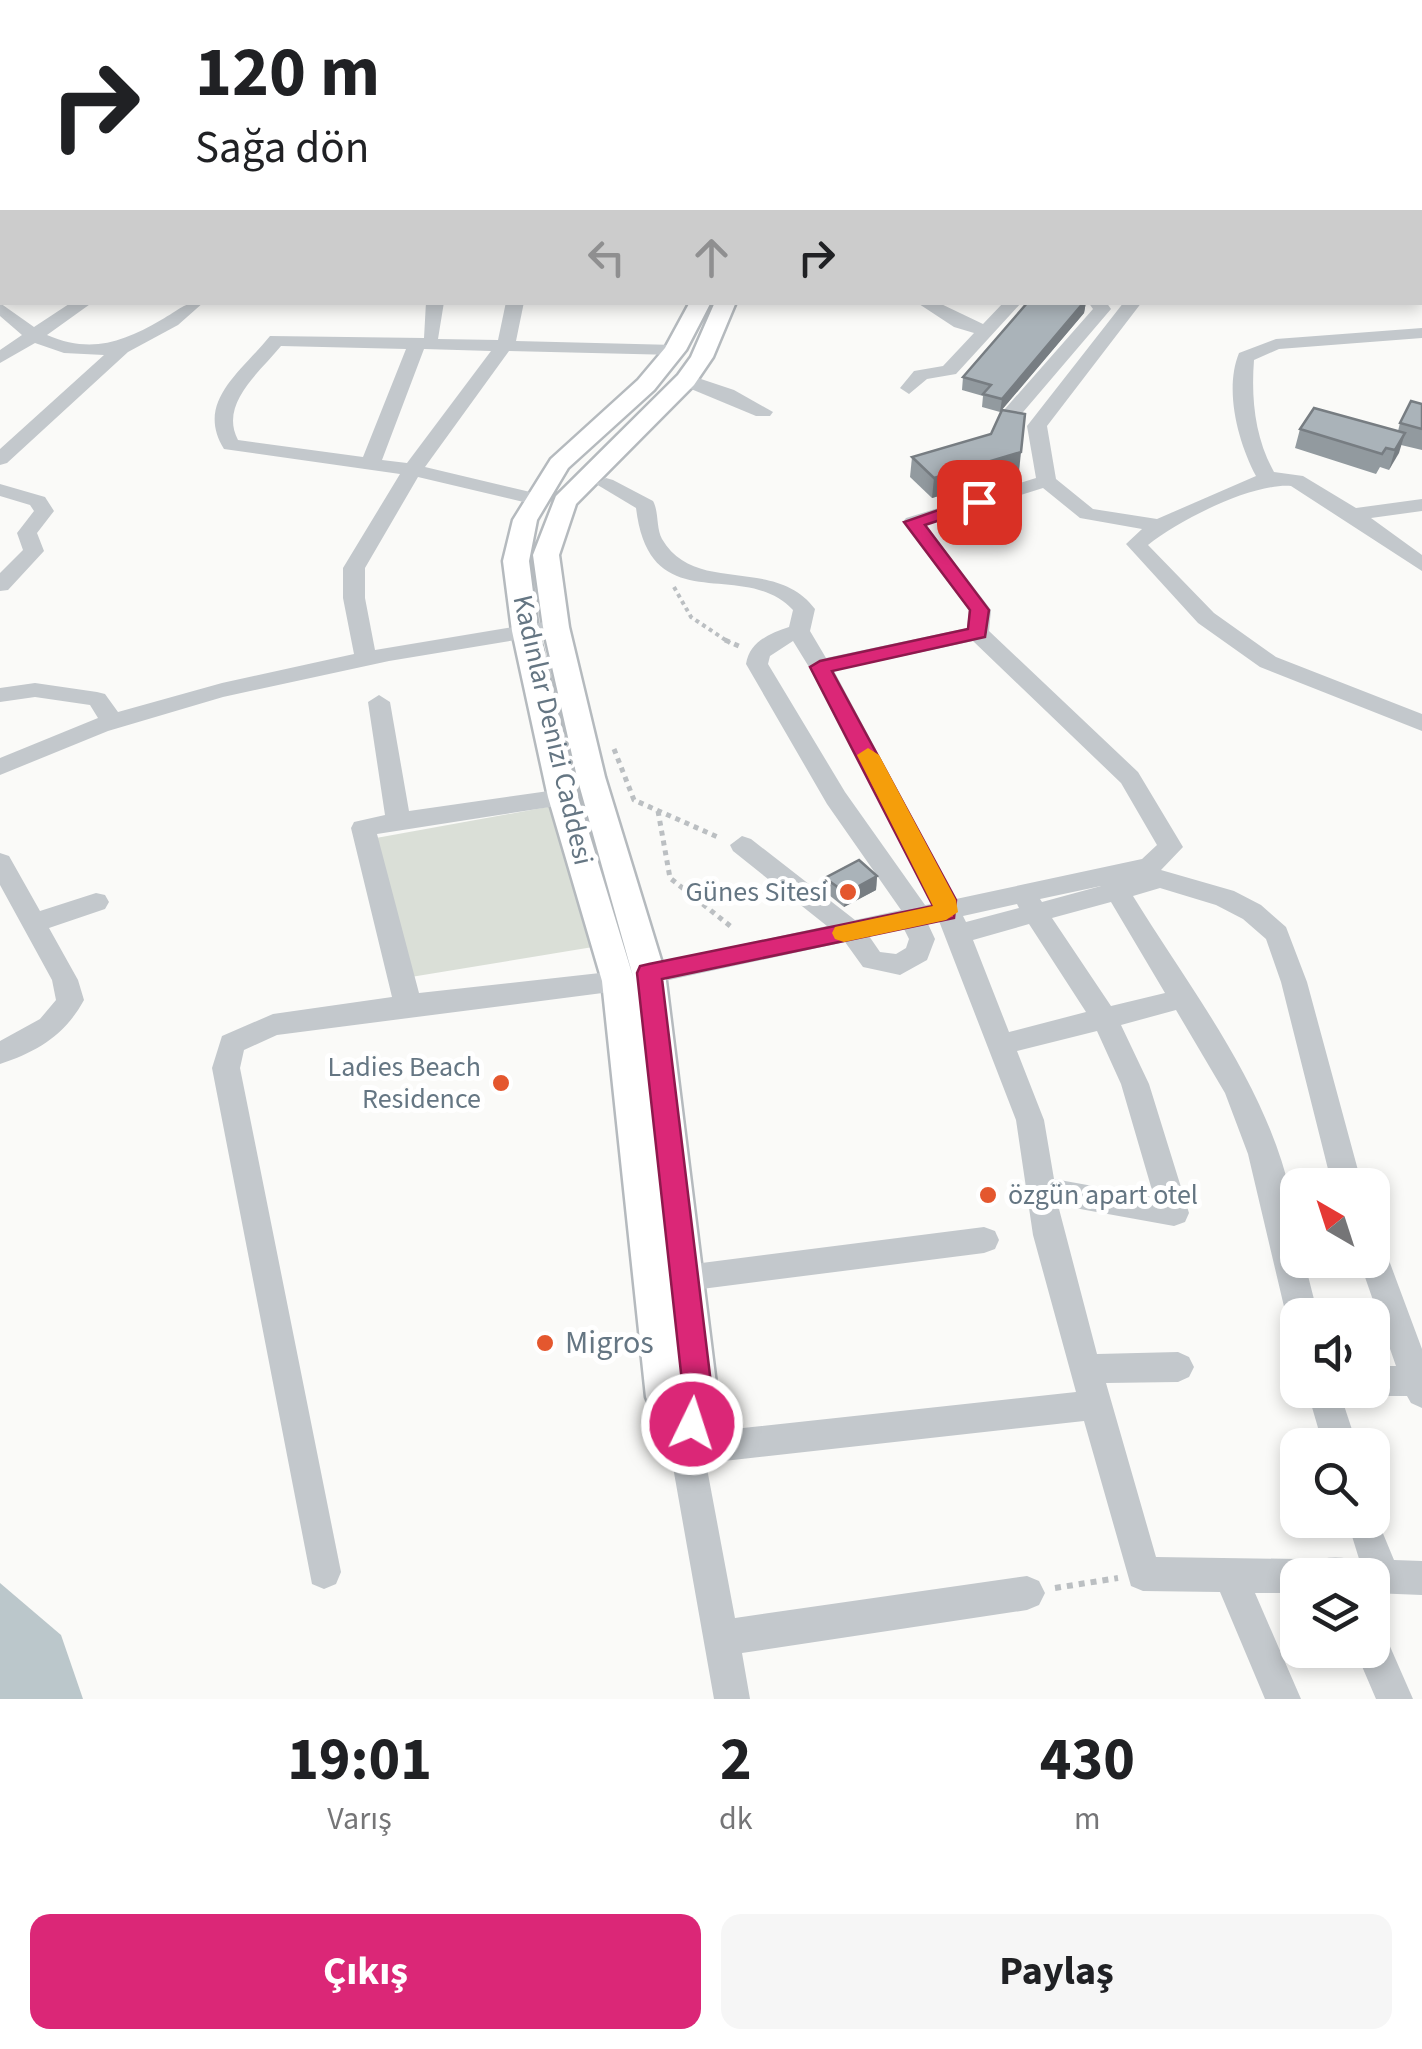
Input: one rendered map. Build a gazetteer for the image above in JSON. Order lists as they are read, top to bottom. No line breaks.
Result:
{"streets":{"main road":["Kadınlar Denizi Caddesi"]},"places":["Günes Sitesi","Ladies Beach Residence","özgün apart otel","Migros"],"north":"top left","page":{"turn":["120 m","Sağa dön"],"eta":["19:01","Varış","2","dk","430","m"],"buttons":["Çıkış","Paylaş"]}}
